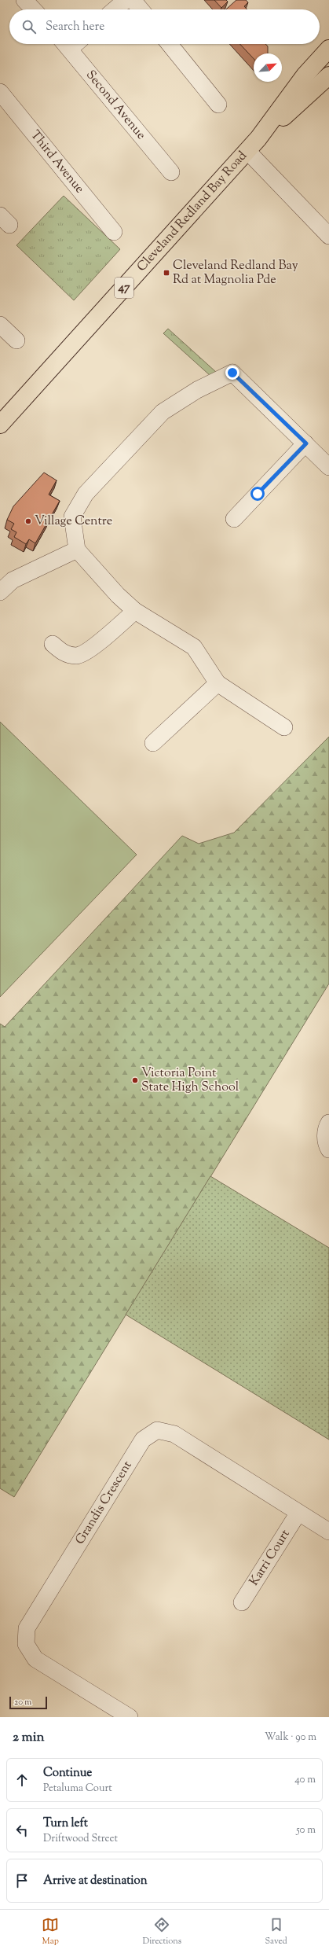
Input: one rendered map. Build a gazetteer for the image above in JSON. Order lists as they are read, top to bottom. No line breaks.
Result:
{"streets":{"highway":["Cleveland Redland Bay Road","47"],"street":["Second Avenue","Third Avenue","Grandis Crescent","Karri Court"]},"crossings":[["Grandis Crescent","Karri Court"]],"places":{"transit":["Cleveland Redland Bay Rd at Magnolia Pde"],"other":["Village Centre","Victoria Point State High School"]},"scale_bar":"20 m","north":"top right","page":{"search":"Search here","scale":"20 m","heading":["2 min","Walk · 90 m"],"list":[["Continue","Petaluma Court","40 m"],["Turn left","Driftwood Street","50 m"],"Arrive at destination"],"nav":["Map","Directions","Saved"]}}
